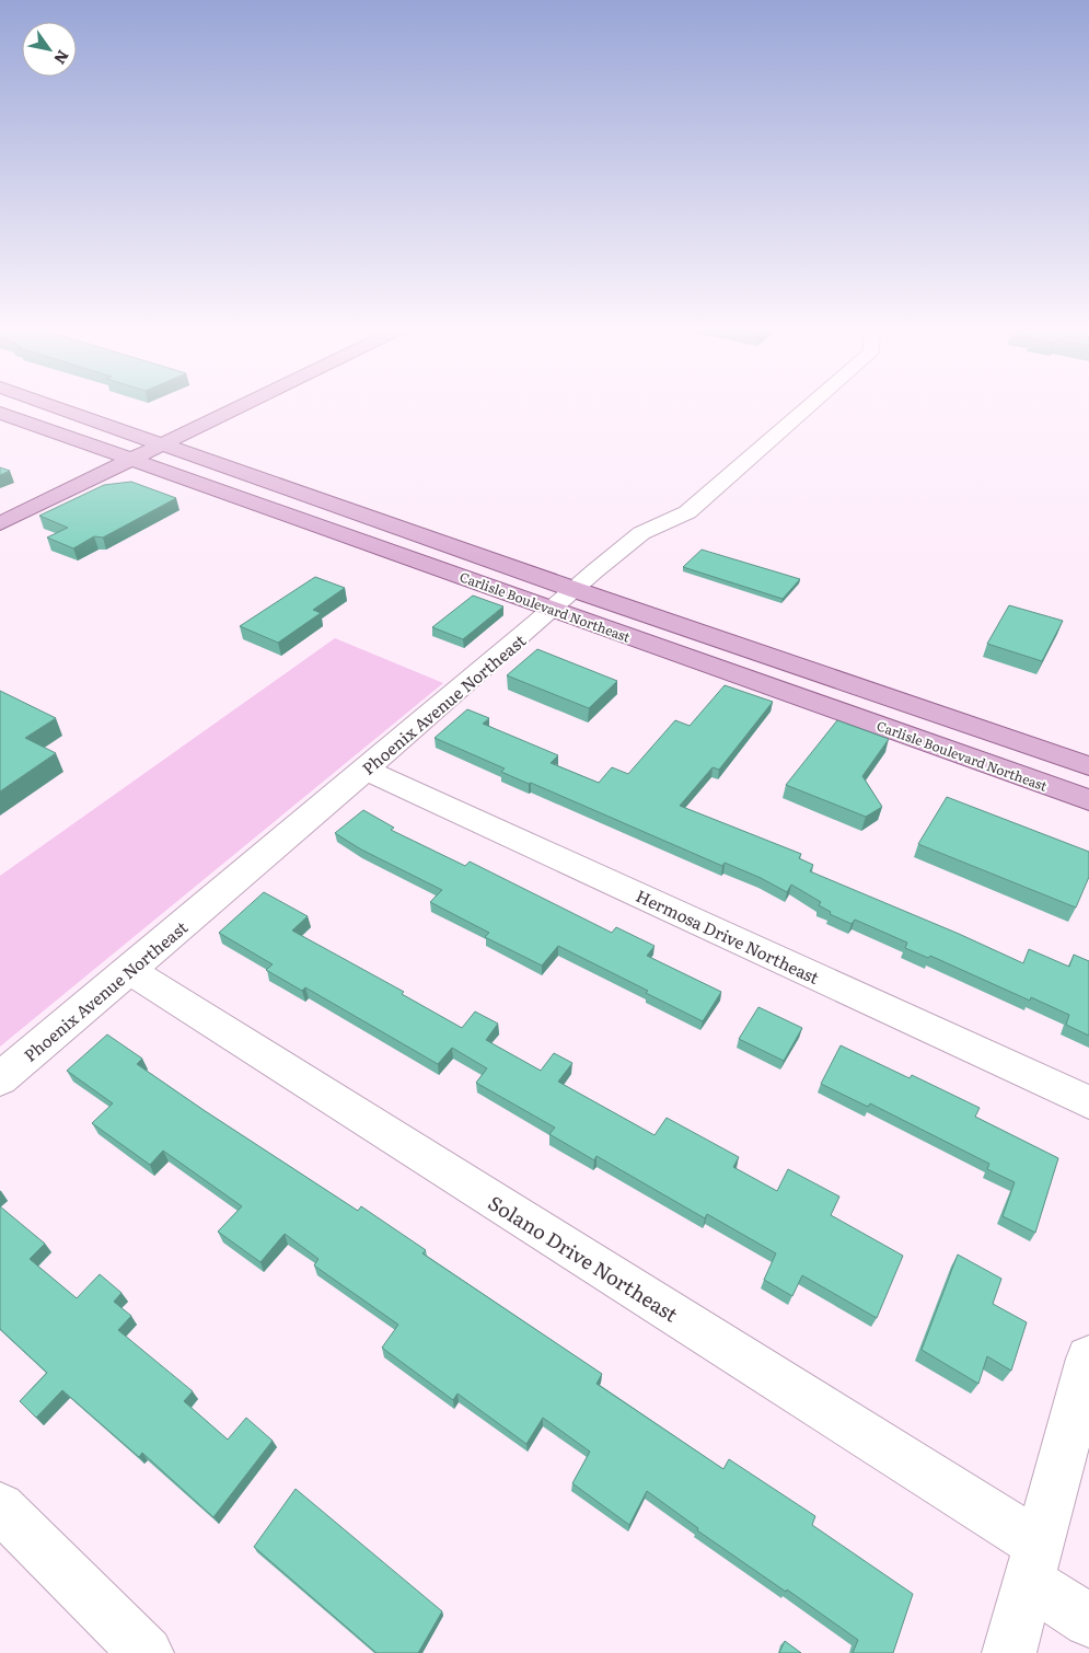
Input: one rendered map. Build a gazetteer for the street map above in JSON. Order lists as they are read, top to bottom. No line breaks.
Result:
{"streets":{"main road":["Carlisle Boulevard Northeast"],"street":["Phoenix Avenue Northeast","Hermosa Drive Northeast","Solano Drive Northeast"]},"crossings":[["Carlisle Boulevard Northeast","Phoenix Avenue Northeast"],["Phoenix Avenue Northeast","Hermosa Drive Northeast"],["Phoenix Avenue Northeast","Solano Drive Northeast"]],"north":"bottom right"}
